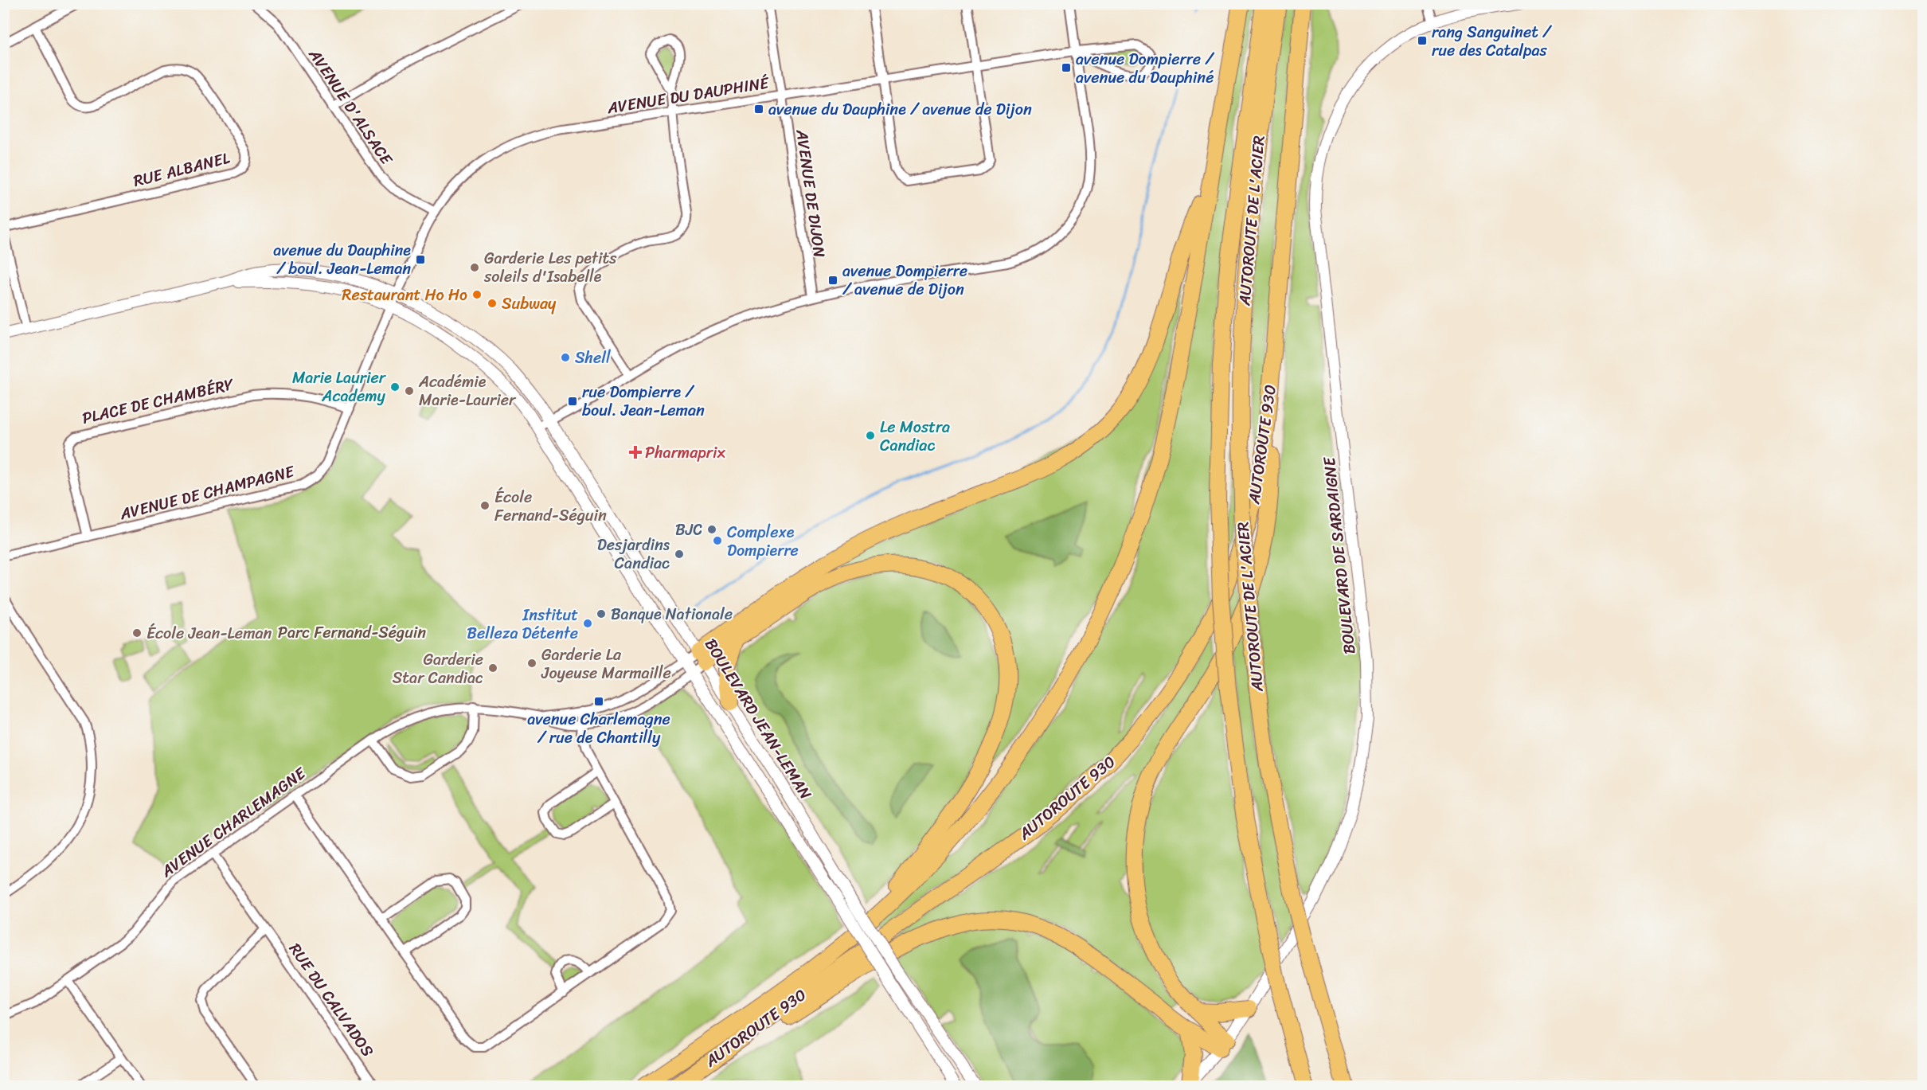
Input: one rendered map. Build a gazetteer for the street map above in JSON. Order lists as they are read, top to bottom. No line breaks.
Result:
{"streets":{"highway":["AUTOROUTE DE L'ACIER","AUTOROUTE 930"],"street":["AVENUE DU DAUPHINÉ","AVENUE D'ALSACE","RUE ALBANEL","AVENUE DE DIJON","PLACE DE CHAMBÉRY","AVENUE DE CHAMPAGNE","BOULEVARD DE SARDAIGNE","BOULEVARD JEAN-LEMAN","AVENUE CHARLEMAGNE","RUE DU CALVADOS"]},"crossings":[["AVENUE DU DAUPHINÉ","AVENUE D'ALSACE"],["AVENUE DU DAUPHINÉ","AVENUE DE DIJON"],["AVENUE DU DAUPHINÉ","AVENUE DE CHAMPAGNE"],["AVENUE DU DAUPHINÉ","BOULEVARD JEAN-LEMAN"],["PLACE DE CHAMBÉRY","AVENUE DE CHAMPAGNE"],["AVENUE DE CHAMPAGNE","BOULEVARD JEAN-LEMAN"],["BOULEVARD JEAN-LEMAN","AVENUE CHARLEMAGNE"],["AVENUE CHARLEMAGNE","RUE DU CALVADOS"]],"parks":["Parc Fernand-Séguin"],"places":{"transit":["rang Sanguinet / rue des Catalpas","avenue Dompierre / avenue du Dauphiné","avenue du Dauphine / avenue de Dijon","avenue du Dauphine / boul. Jean-Leman","avenue Dompierre / avenue de Dijon","rue Dompierre / boul. Jean-Leman","avenue Charlemagne / rue de Chantilly"],"other":["Garderie Les petits soleils d'Isabelle","Restaurant Ho Ho","Subway","Shell","Marie Laurier Academy","Académie Marie-Laurier","Le Mostra Candiac","École Fernand-Séguin","BJC","Complexe Dompierre","Desjardins Candiac","Banque Nationale","Institut Belleza Détente","École Jean-Leman","Garderie La Joyeuse Marmaille","Garderie Star Candiac"],"health":["Pharmaprix"]}}
